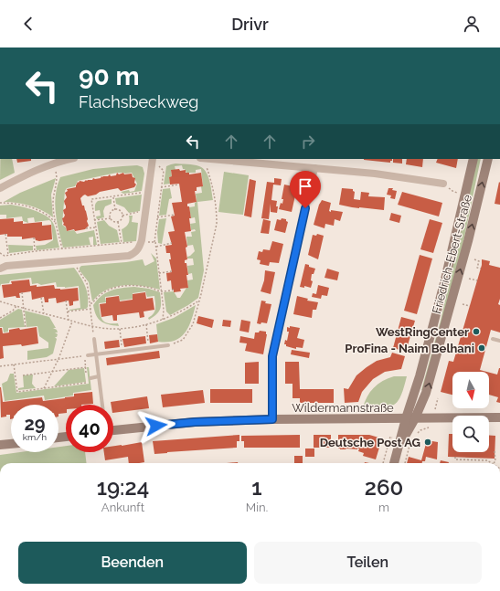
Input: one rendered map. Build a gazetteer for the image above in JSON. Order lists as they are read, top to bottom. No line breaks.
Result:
{"streets":{"main road":["Friedrich-Ebert-Straße","Wildermannstraße"]},"crossings":[["Friedrich-Ebert-Straße","Wildermannstraße"]],"places":["WestRingCenter","ProFina - Naim Belhani","Deutsche Post AG"],"north":"bottom","page":{"header":"Drivr","turn":["90 m","Flachsbeckweg"],"speed":"29 km/h","limit":"40","eta":["19:24","Ankunft","1","Min.","260","m"],"buttons":["Beenden","Teilen"]}}
